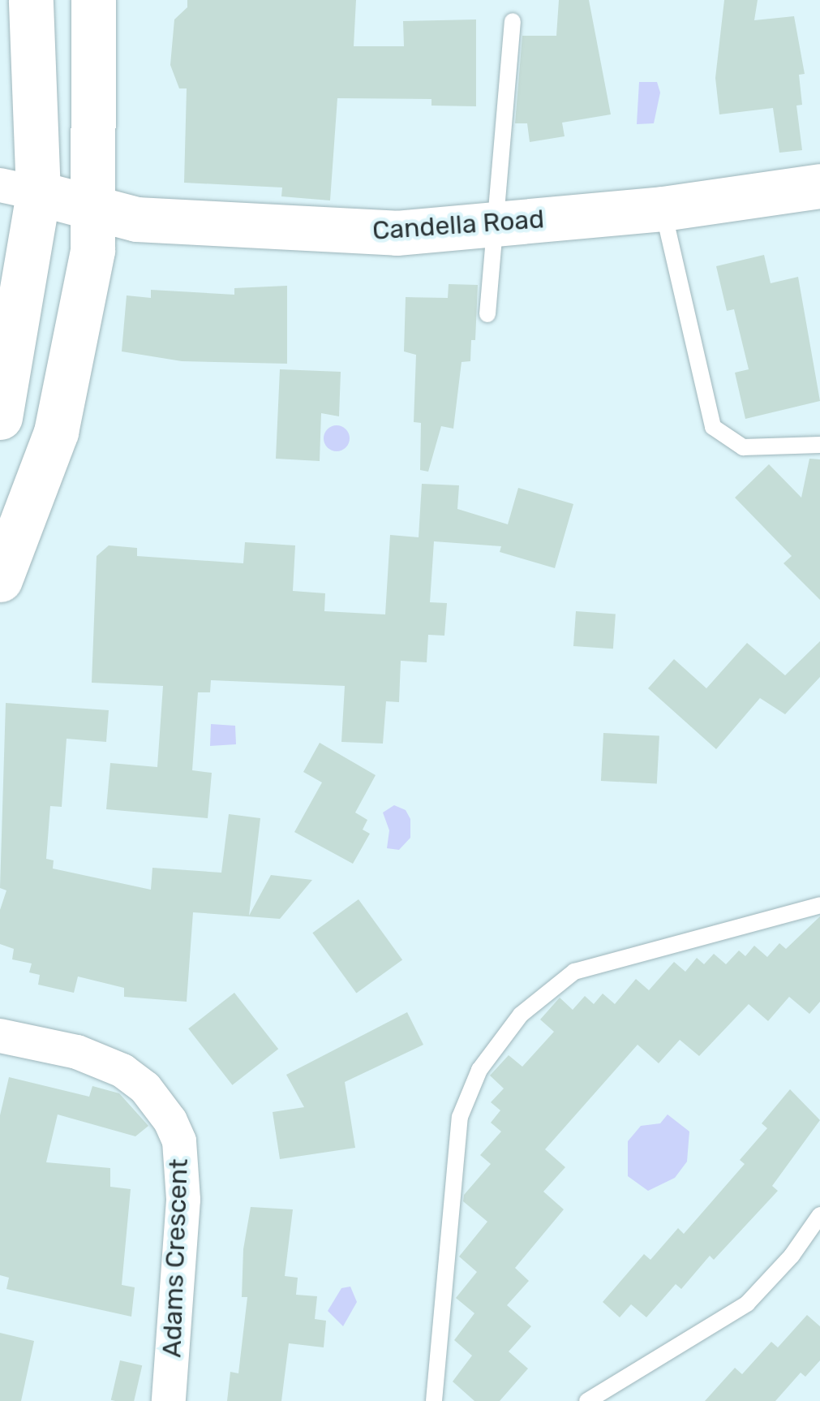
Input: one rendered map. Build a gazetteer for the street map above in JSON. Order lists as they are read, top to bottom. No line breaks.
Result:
{"streets":{"main road":["Candella Road"],"street":["Adams Crescent"]}}
